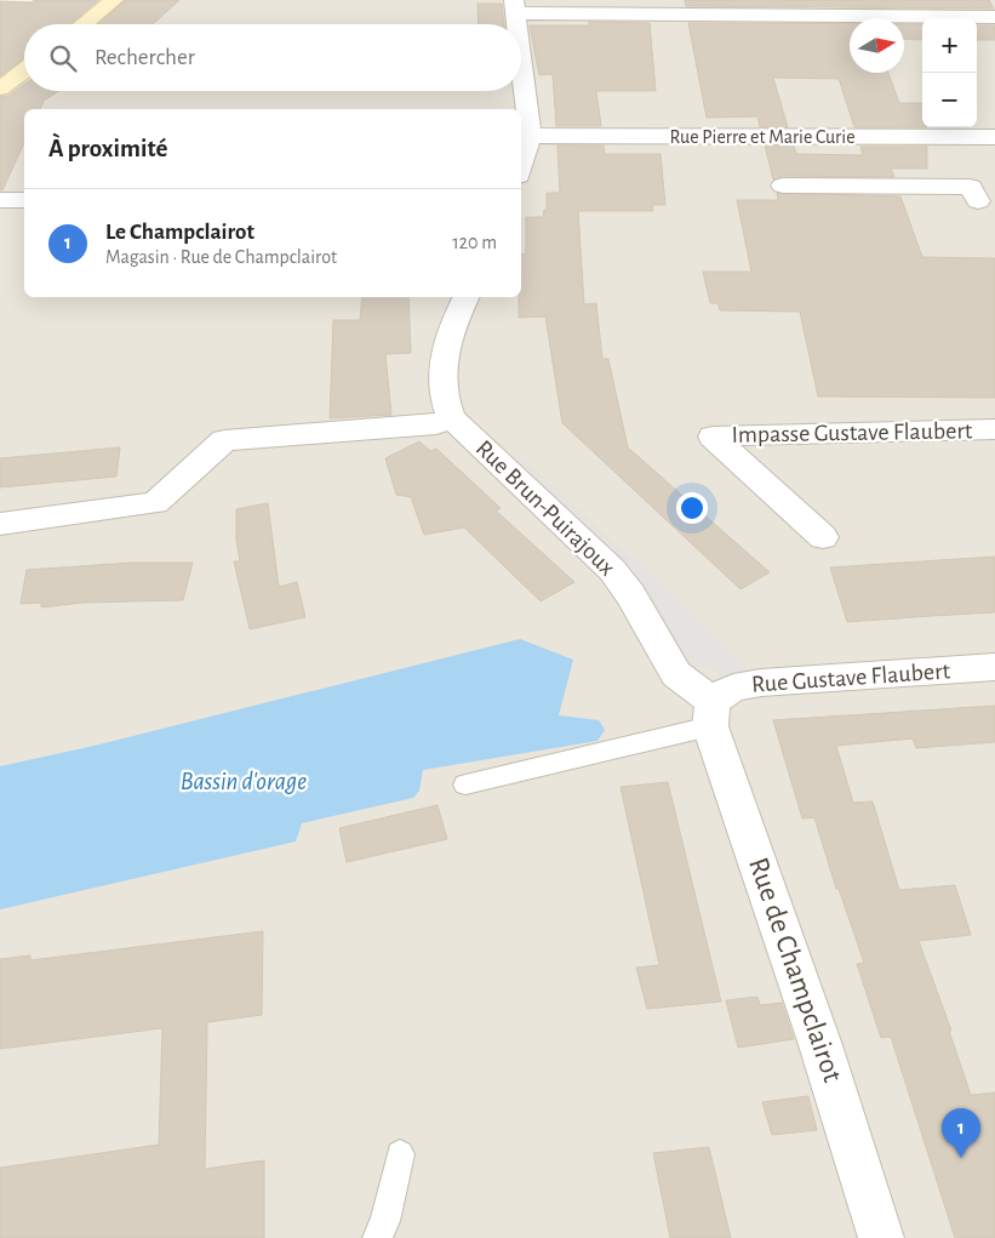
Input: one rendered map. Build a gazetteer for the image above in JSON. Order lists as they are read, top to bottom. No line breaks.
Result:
{"streets":{"street":["Rue Pierre et Marie Curie","Impasse Gustave Flaubert","Rue Brun-Puirajoux","Rue Gustave Flaubert","Rue de Champclairot"]},"crossings":[["Rue Brun-Puirajoux","Rue Gustave Flaubert"],["Rue Brun-Puirajoux","Rue de Champclairot"],["Rue Gustave Flaubert","Rue de Champclairot"]],"water":["Bassin d'orage"],"north":"right","page":{"map_buttons":["+","−"],"search":"Rechercher","heading":"À proximité","list":[{"mark":"1","name":"Le Champclairot","note":"Magasin · Rue de Champclairot","value":"120 m"}],"pins":"1"}}
